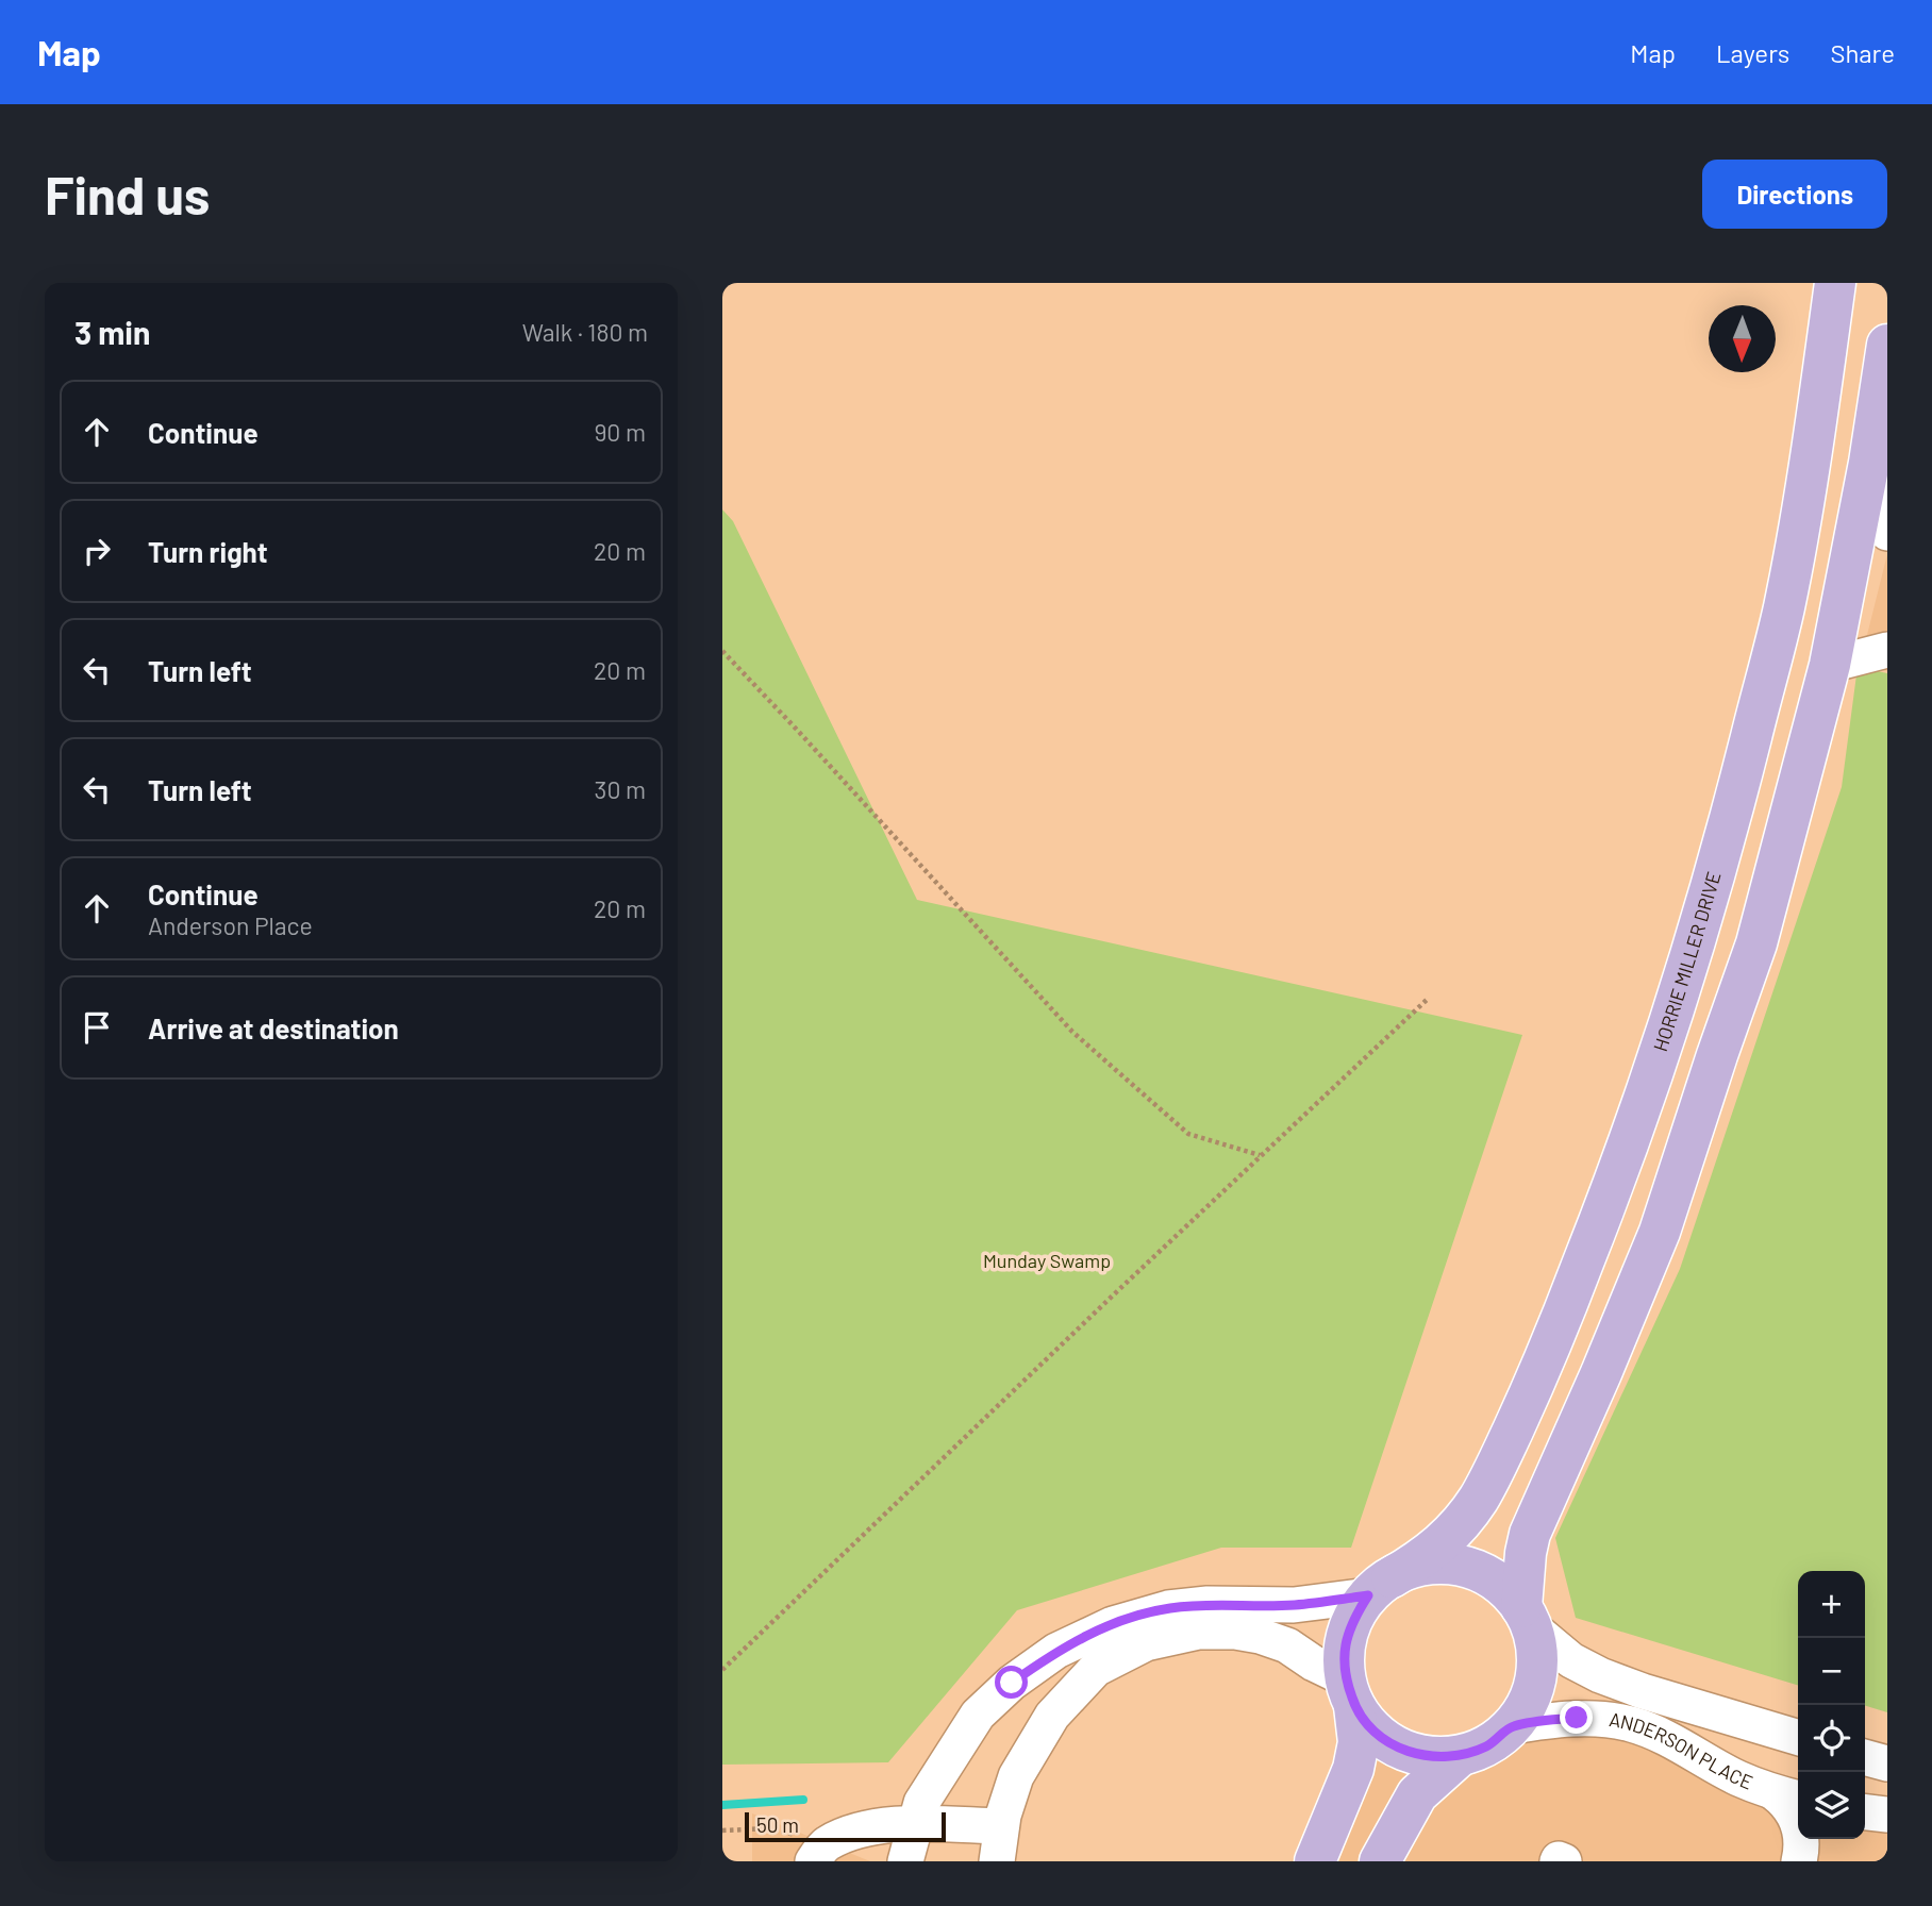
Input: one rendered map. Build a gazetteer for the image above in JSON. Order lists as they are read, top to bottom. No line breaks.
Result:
{"streets":{"main road":["HORRIE MILLER DRIVE"],"street":["ANDERSON PLACE"]},"crossings":[["HORRIE MILLER DRIVE","ANDERSON PLACE"]],"parks":["Munday Swamp"],"scale_bar":"50 m","north":"bottom","page":{"header":"Map","nav":["Map","Layers","Share"],"buttons":"Directions","title":"Find us","heading":["3 min","Walk · 180 m"],"list":[["Continue","90 m"],["Turn right","20 m"],["Turn left","20 m"],["Turn left","30 m"],["Continue","Anderson Place","20 m"],"Arrive at destination"],"map_buttons":["+","−"],"scale":"50 m"}}
